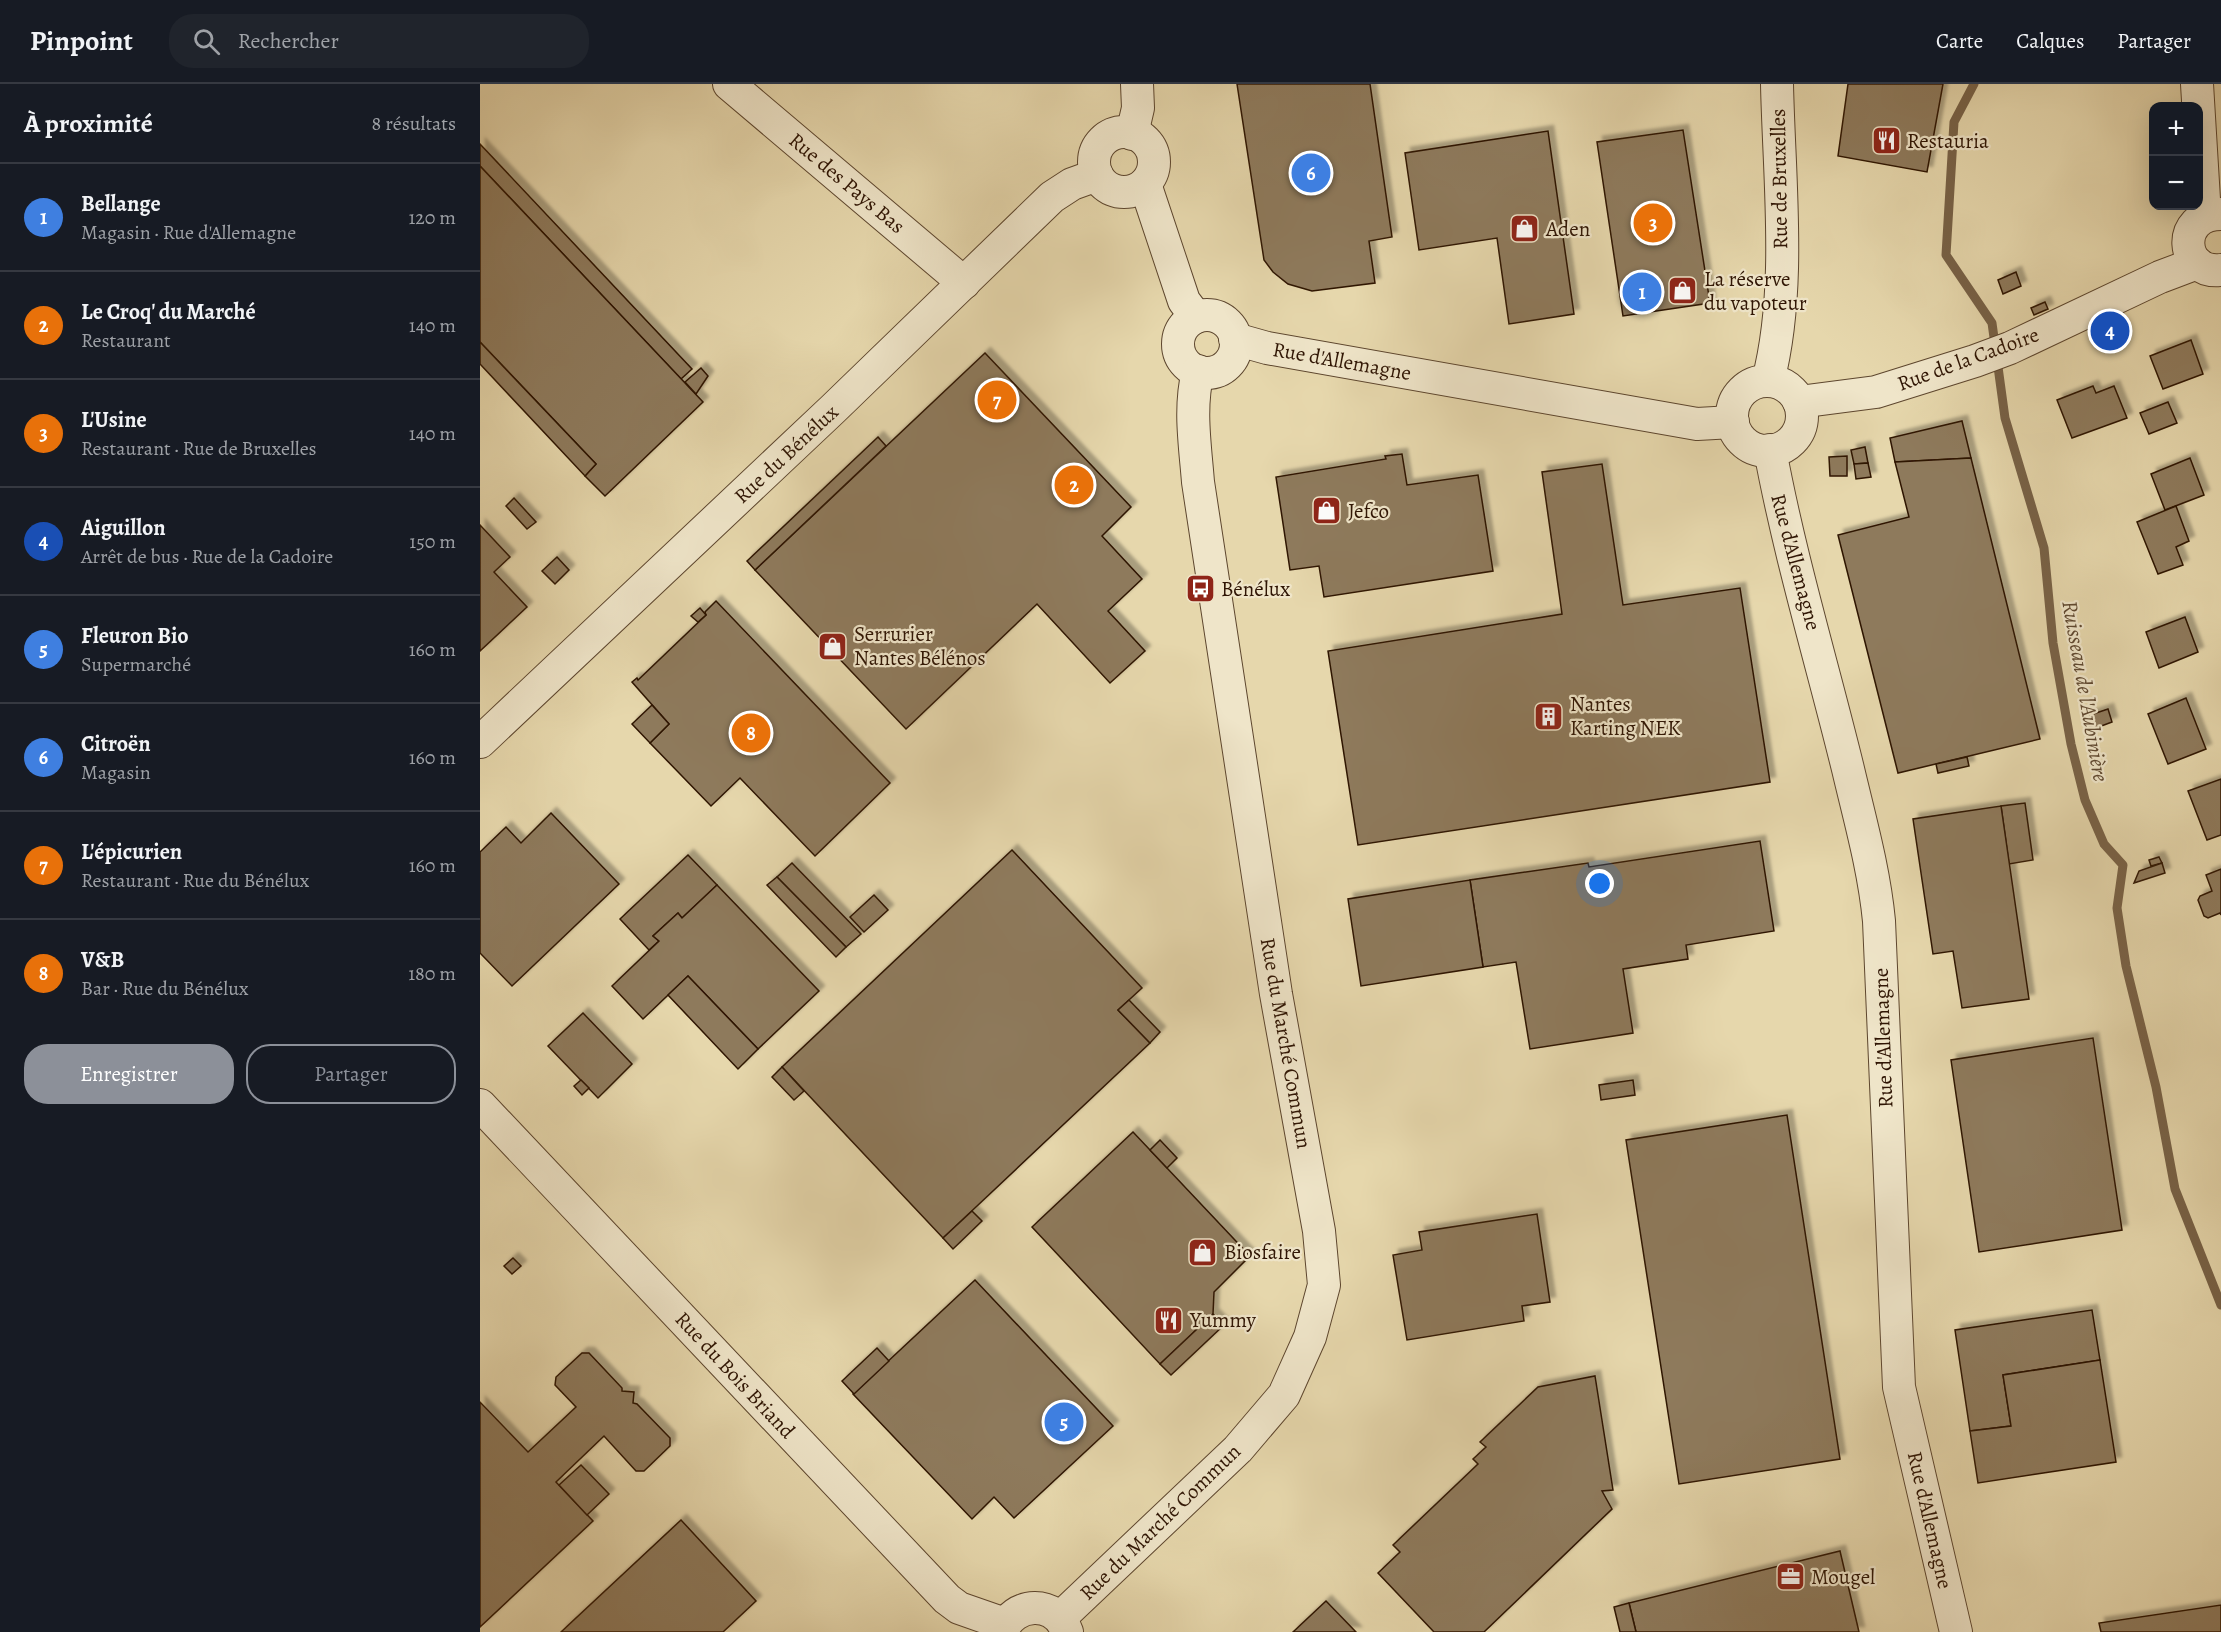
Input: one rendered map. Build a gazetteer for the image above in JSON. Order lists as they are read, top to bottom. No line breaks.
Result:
{"streets":{"street":["Rue de Bruxelles","Rue des Pays Bas","Rue de la Cadoire","Rue d'Allemagne","Rue du Bénélux","Rue du Marché Commun","Rue du Bois Briand"]},"crossings":[["Rue de Bruxelles","Rue de la Cadoire"],["Rue de Bruxelles","Rue d'Allemagne"],["Rue des Pays Bas","Rue du Bénélux"],["Rue de la Cadoire","Rue d'Allemagne"],["Rue d'Allemagne","Rue du Marché Commun"]],"water":["Ruisseau de l'Aubinière"],"places":{"restaurant":["Restauria","Yummy"],"shop":["Aden","La réserve du vapoteur","Jefco","Serrurier Nantes Bélénos","Biosfaire"],"bus stop":["Bénélux"],"building":["Nantes Karting NEK"],"office":["Mougel"]},"page":{"header":"Pinpoint","search":"Rechercher","nav":["Carte","Calques","Partager"],"heading":["À proximité","8 résultats"],"map_buttons":["+","−"],"pins":["6","3","1","4","7","2","8","5"],"list":[{"mark":"1","name":"Bellange","note":"Magasin · Rue d'Allemagne","value":"120 m"},{"mark":"2","name":"Le Croq' du Marché","note":"Restaurant","value":"140 m"},{"mark":"3","name":"L'Usine","note":"Restaurant · Rue de Bruxelles","value":"140 m"},{"mark":"4","name":"Aiguillon","note":"Arrêt de bus · Rue de la Cadoire","value":"150 m"},{"mark":"5","name":"Fleuron Bio","note":"Supermarché","value":"160 m"},{"mark":"6","name":"Citroën","note":"Magasin","value":"160 m"},{"mark":"7","name":"L'épicurien","note":"Restaurant · Rue du Bénélux","value":"160 m"},{"mark":"8","name":"V&B","note":"Bar · Rue du Bénélux","value":"180 m"}],"buttons":["Enregistrer","Partager"]}}
